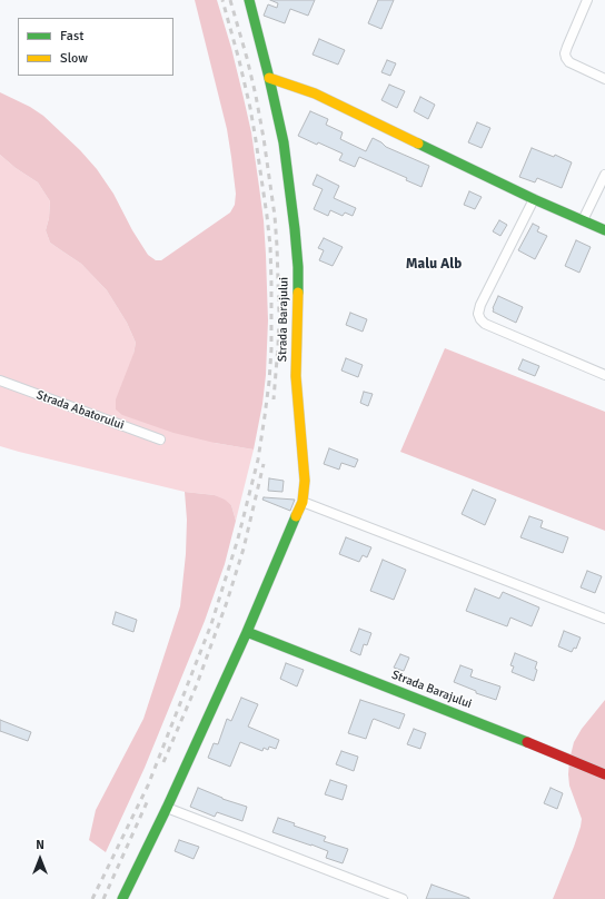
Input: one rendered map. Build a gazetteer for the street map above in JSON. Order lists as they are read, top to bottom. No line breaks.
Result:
{"streets":{"street":["Strada Barajului","Strada Abatorului"]},"districts":["Malu Alb"],"legend":["Fast","Slow"],"north":"top"}
